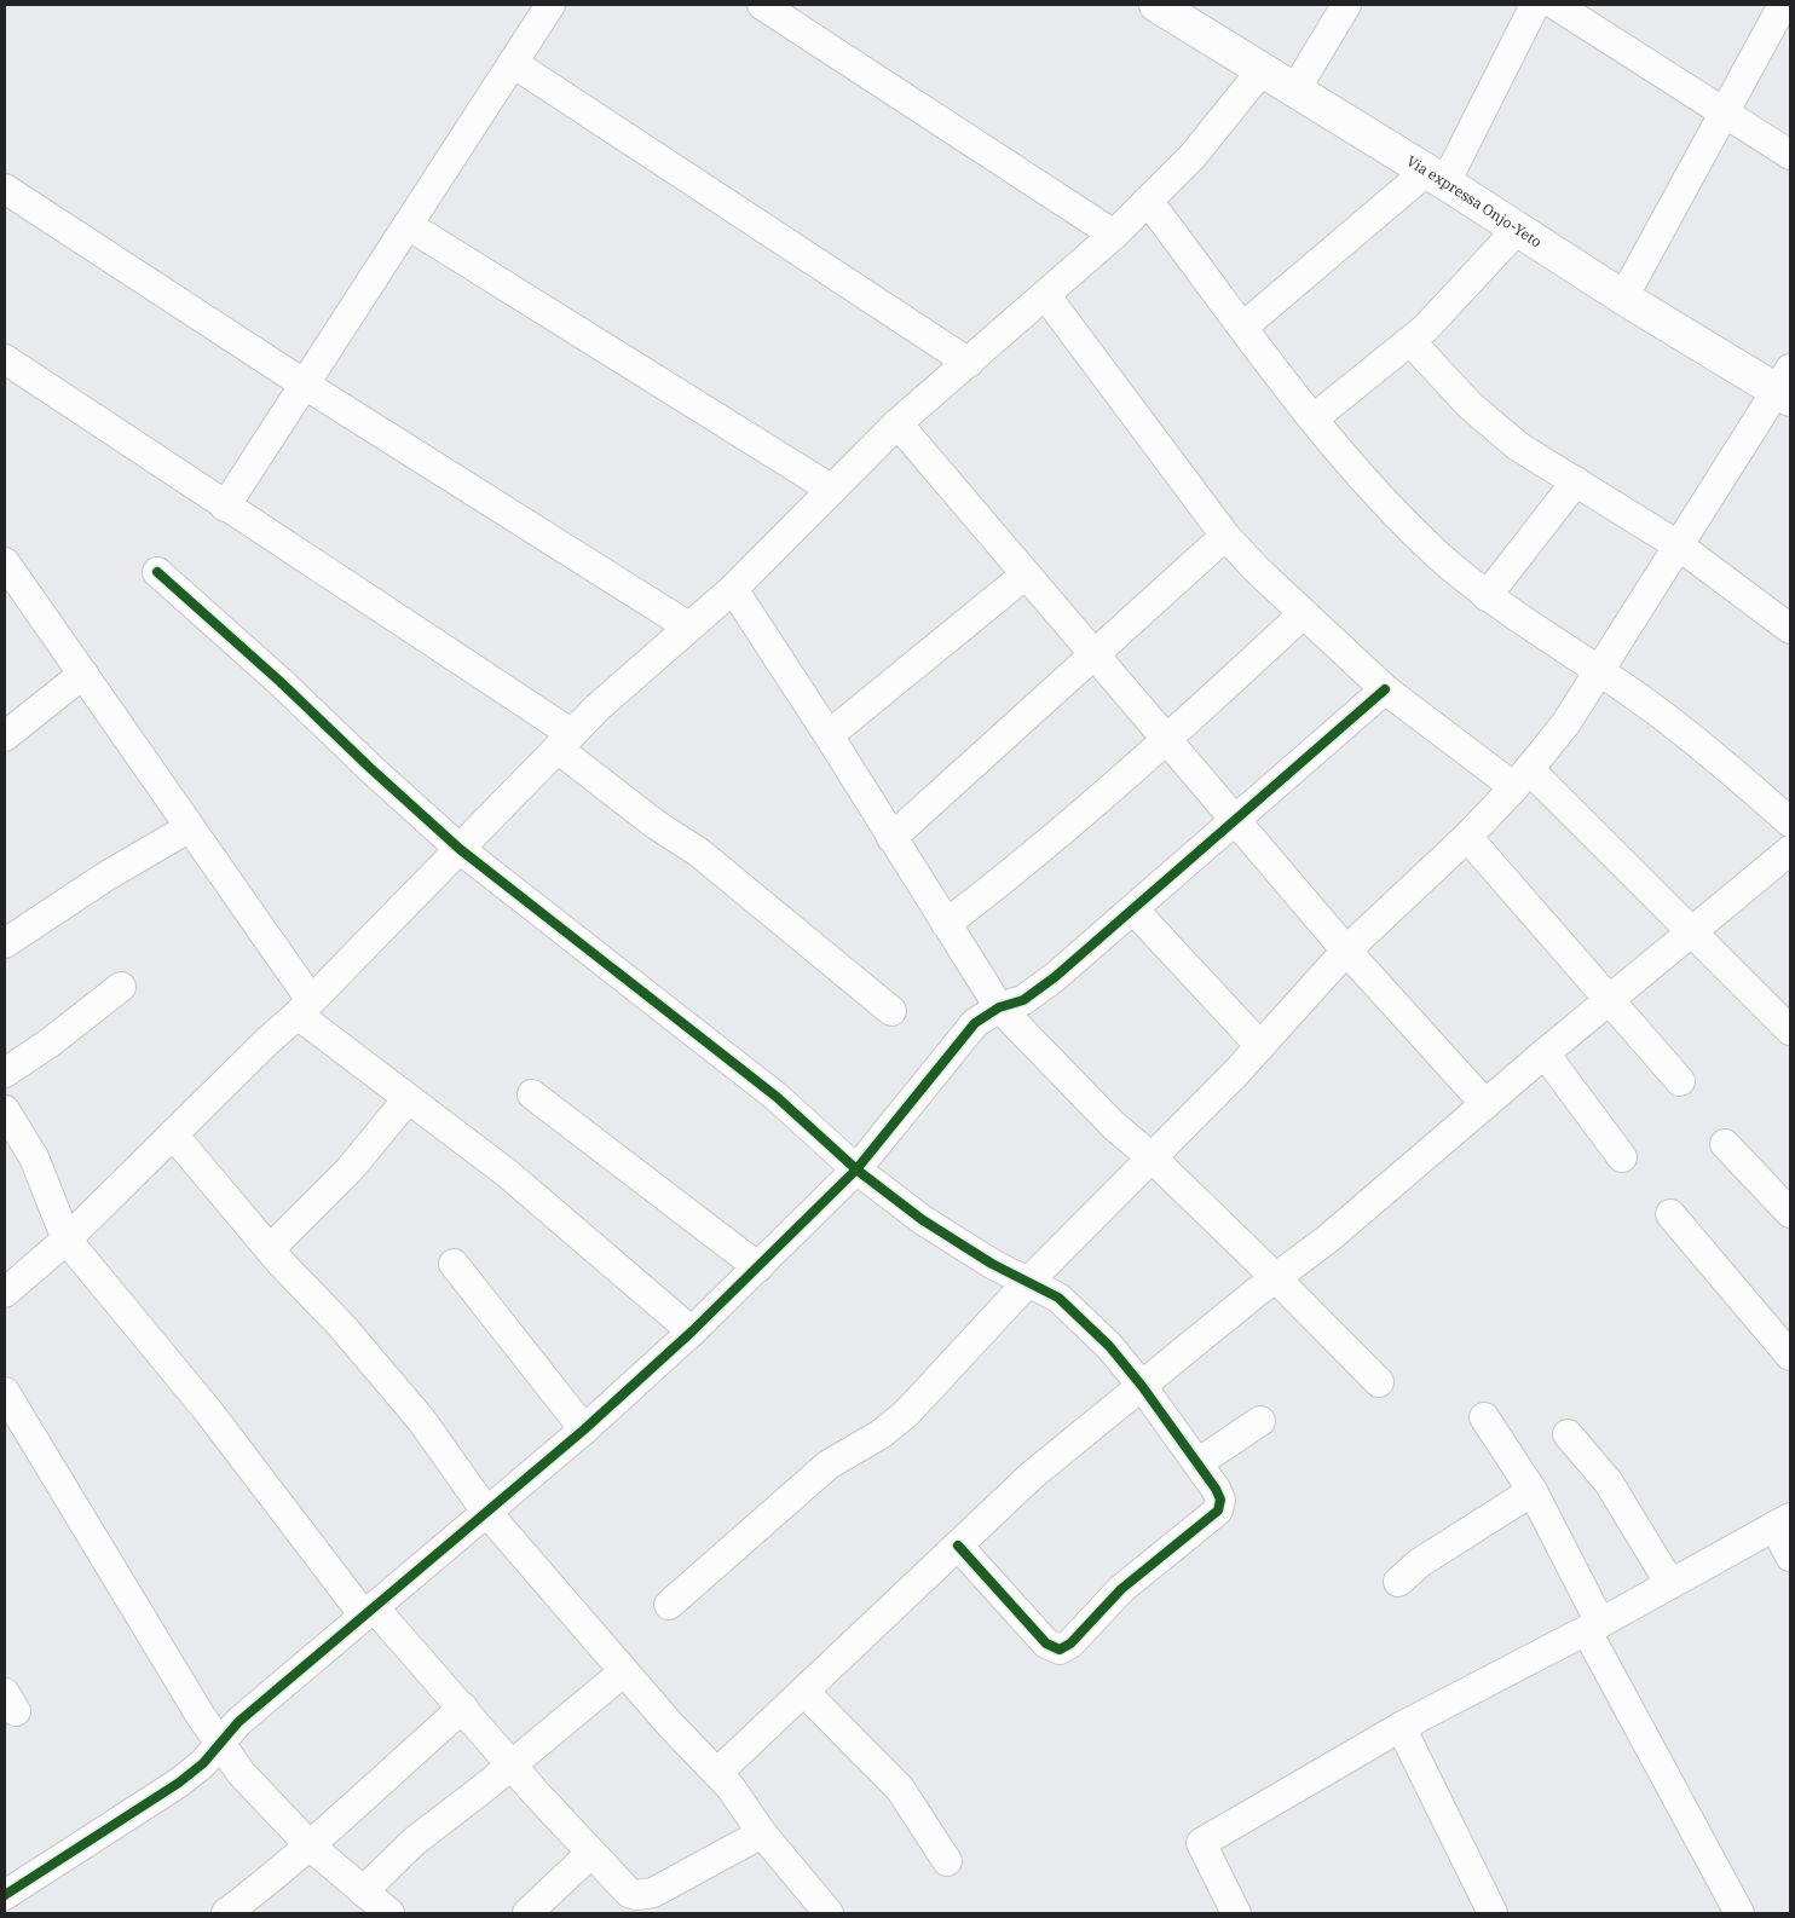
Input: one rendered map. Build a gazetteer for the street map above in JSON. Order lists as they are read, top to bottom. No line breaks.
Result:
{"streets":{"main road":["Via expressa Onjo-Yeto"]}}
